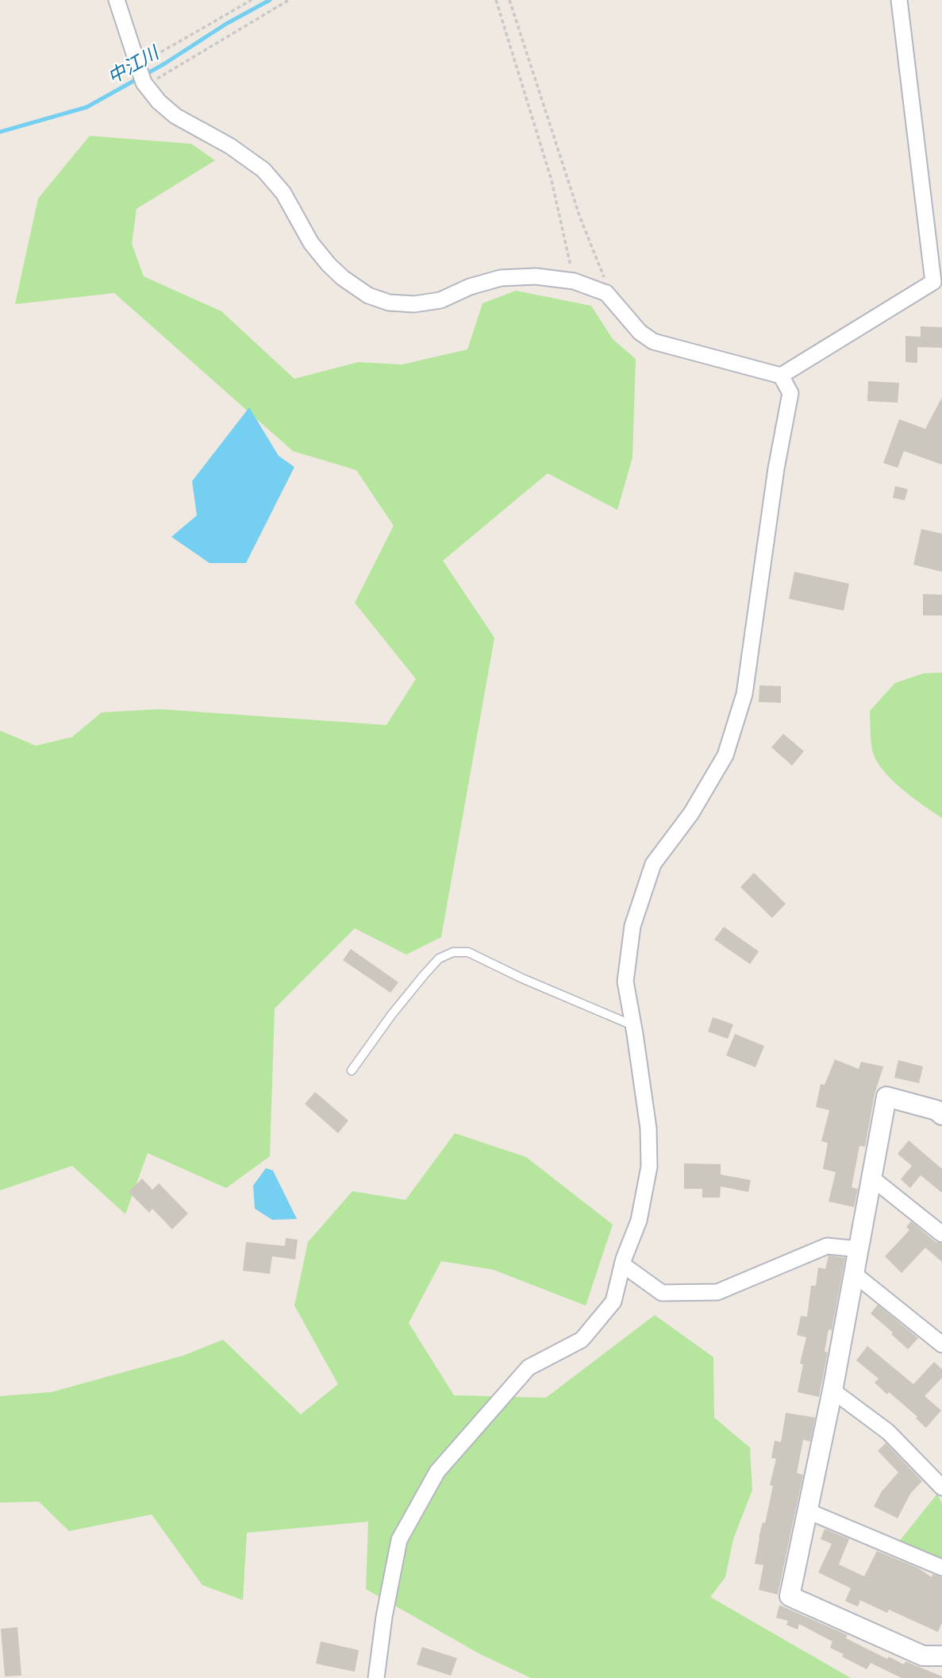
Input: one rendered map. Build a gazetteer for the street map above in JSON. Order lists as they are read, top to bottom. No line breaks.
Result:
{"water":["中江川"]}
